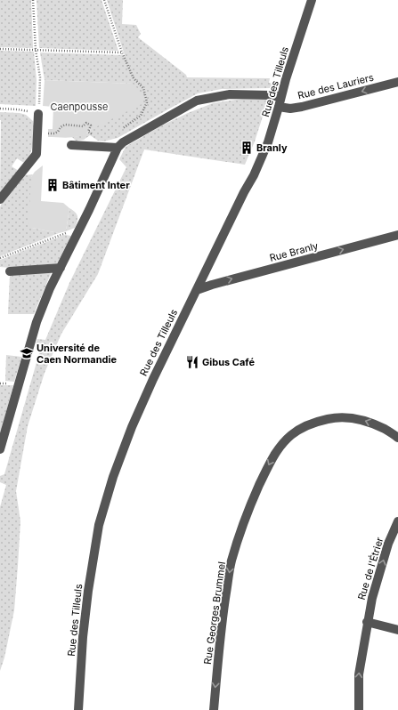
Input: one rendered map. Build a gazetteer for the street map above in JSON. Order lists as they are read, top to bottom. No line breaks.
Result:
{"streets":{"street":["Rue des Tilleuls","Rue des Lauriers","Rue Branly","Rue de l'Étrier","Rue Georges Brummel"]},"crossings":[["Rue des Tilleuls","Rue des Lauriers"],["Rue des Tilleuls","Rue Branly"]],"one_way":["Rue des Lauriers","Rue Branly","Rue de l'Étrier","Rue Georges Brummel"],"parks":["Caenpousse"],"places":{"building":["Branly","Bâtiment Inter"],"school or university":["Université de Caen Normandie"],"restaurant":["Gibus Café"]}}
